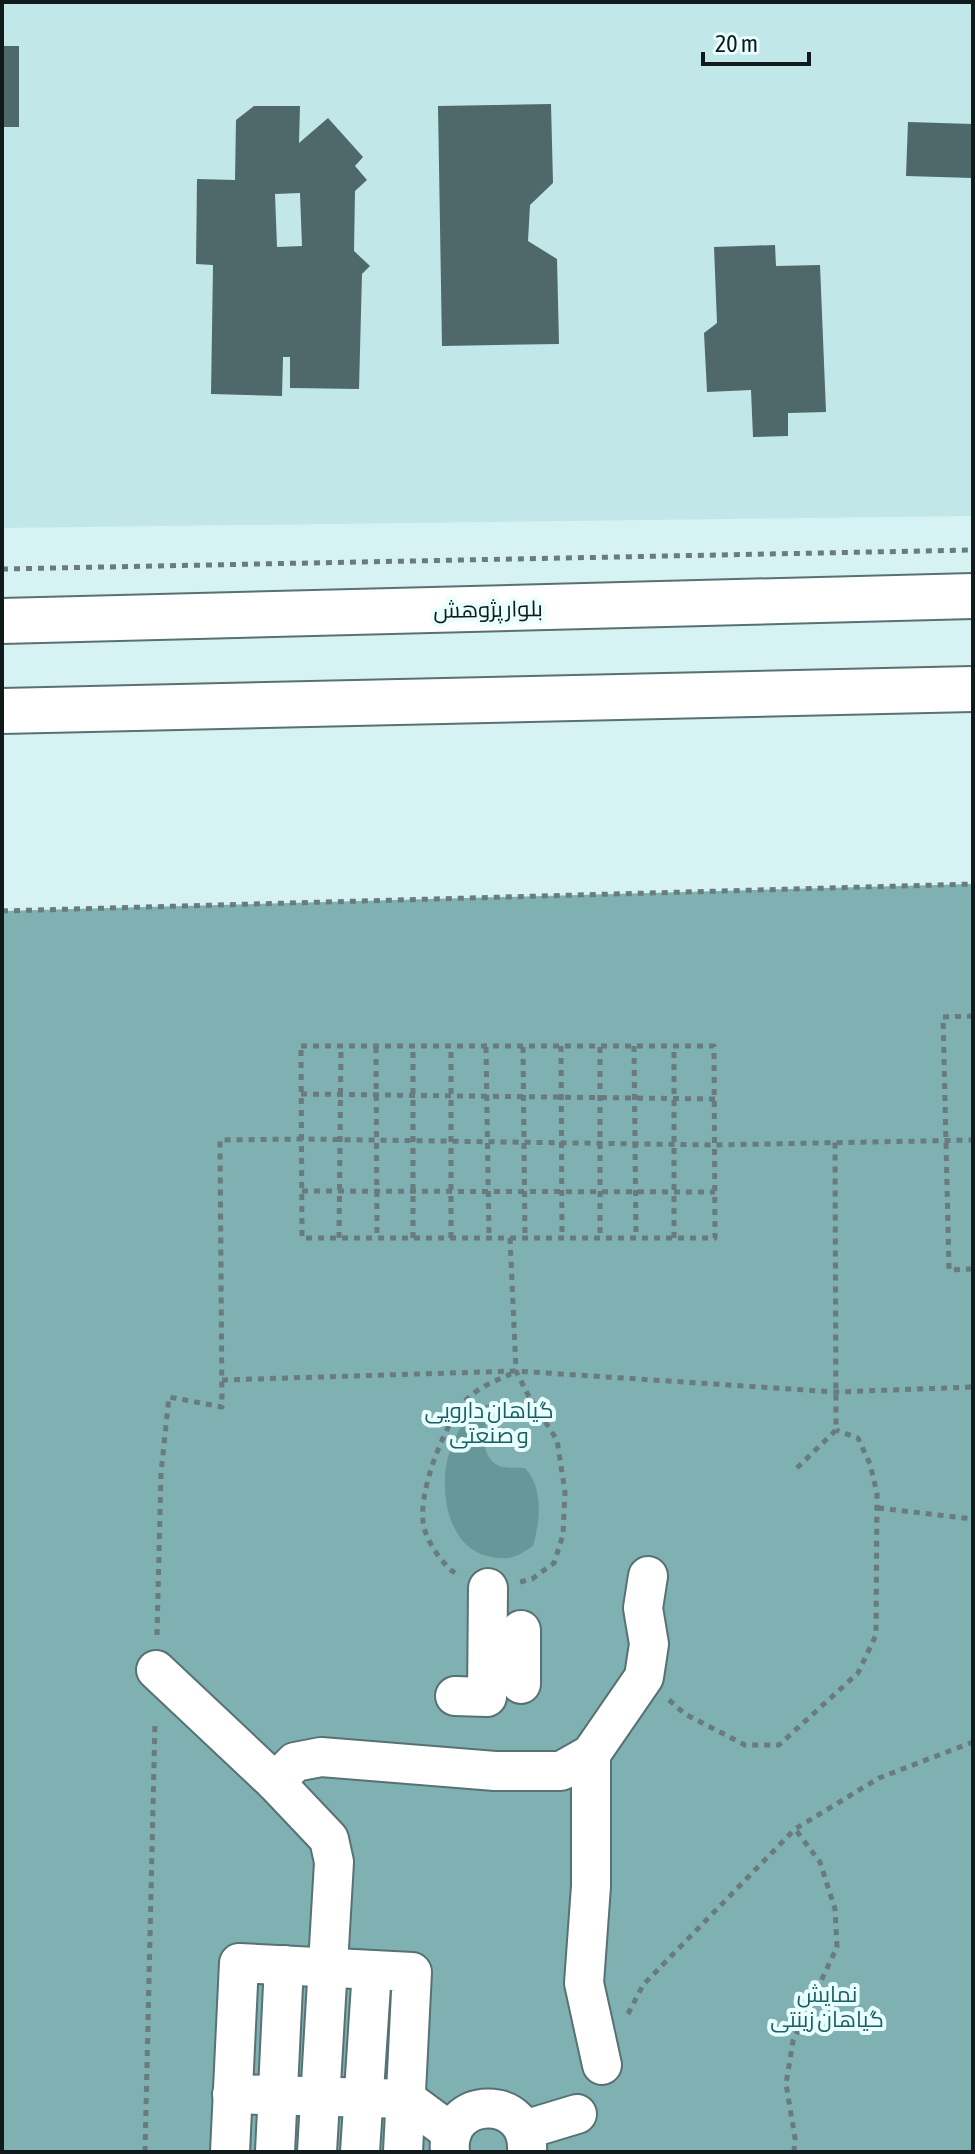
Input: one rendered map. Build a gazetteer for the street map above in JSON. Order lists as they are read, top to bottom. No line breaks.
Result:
{"streets":{"street":["بلوار پژوهش"]},"parks":["گیاهان دارویی و صنعتی","نمایش گیاهان زینتی"],"scale_bar":"20 m"}
